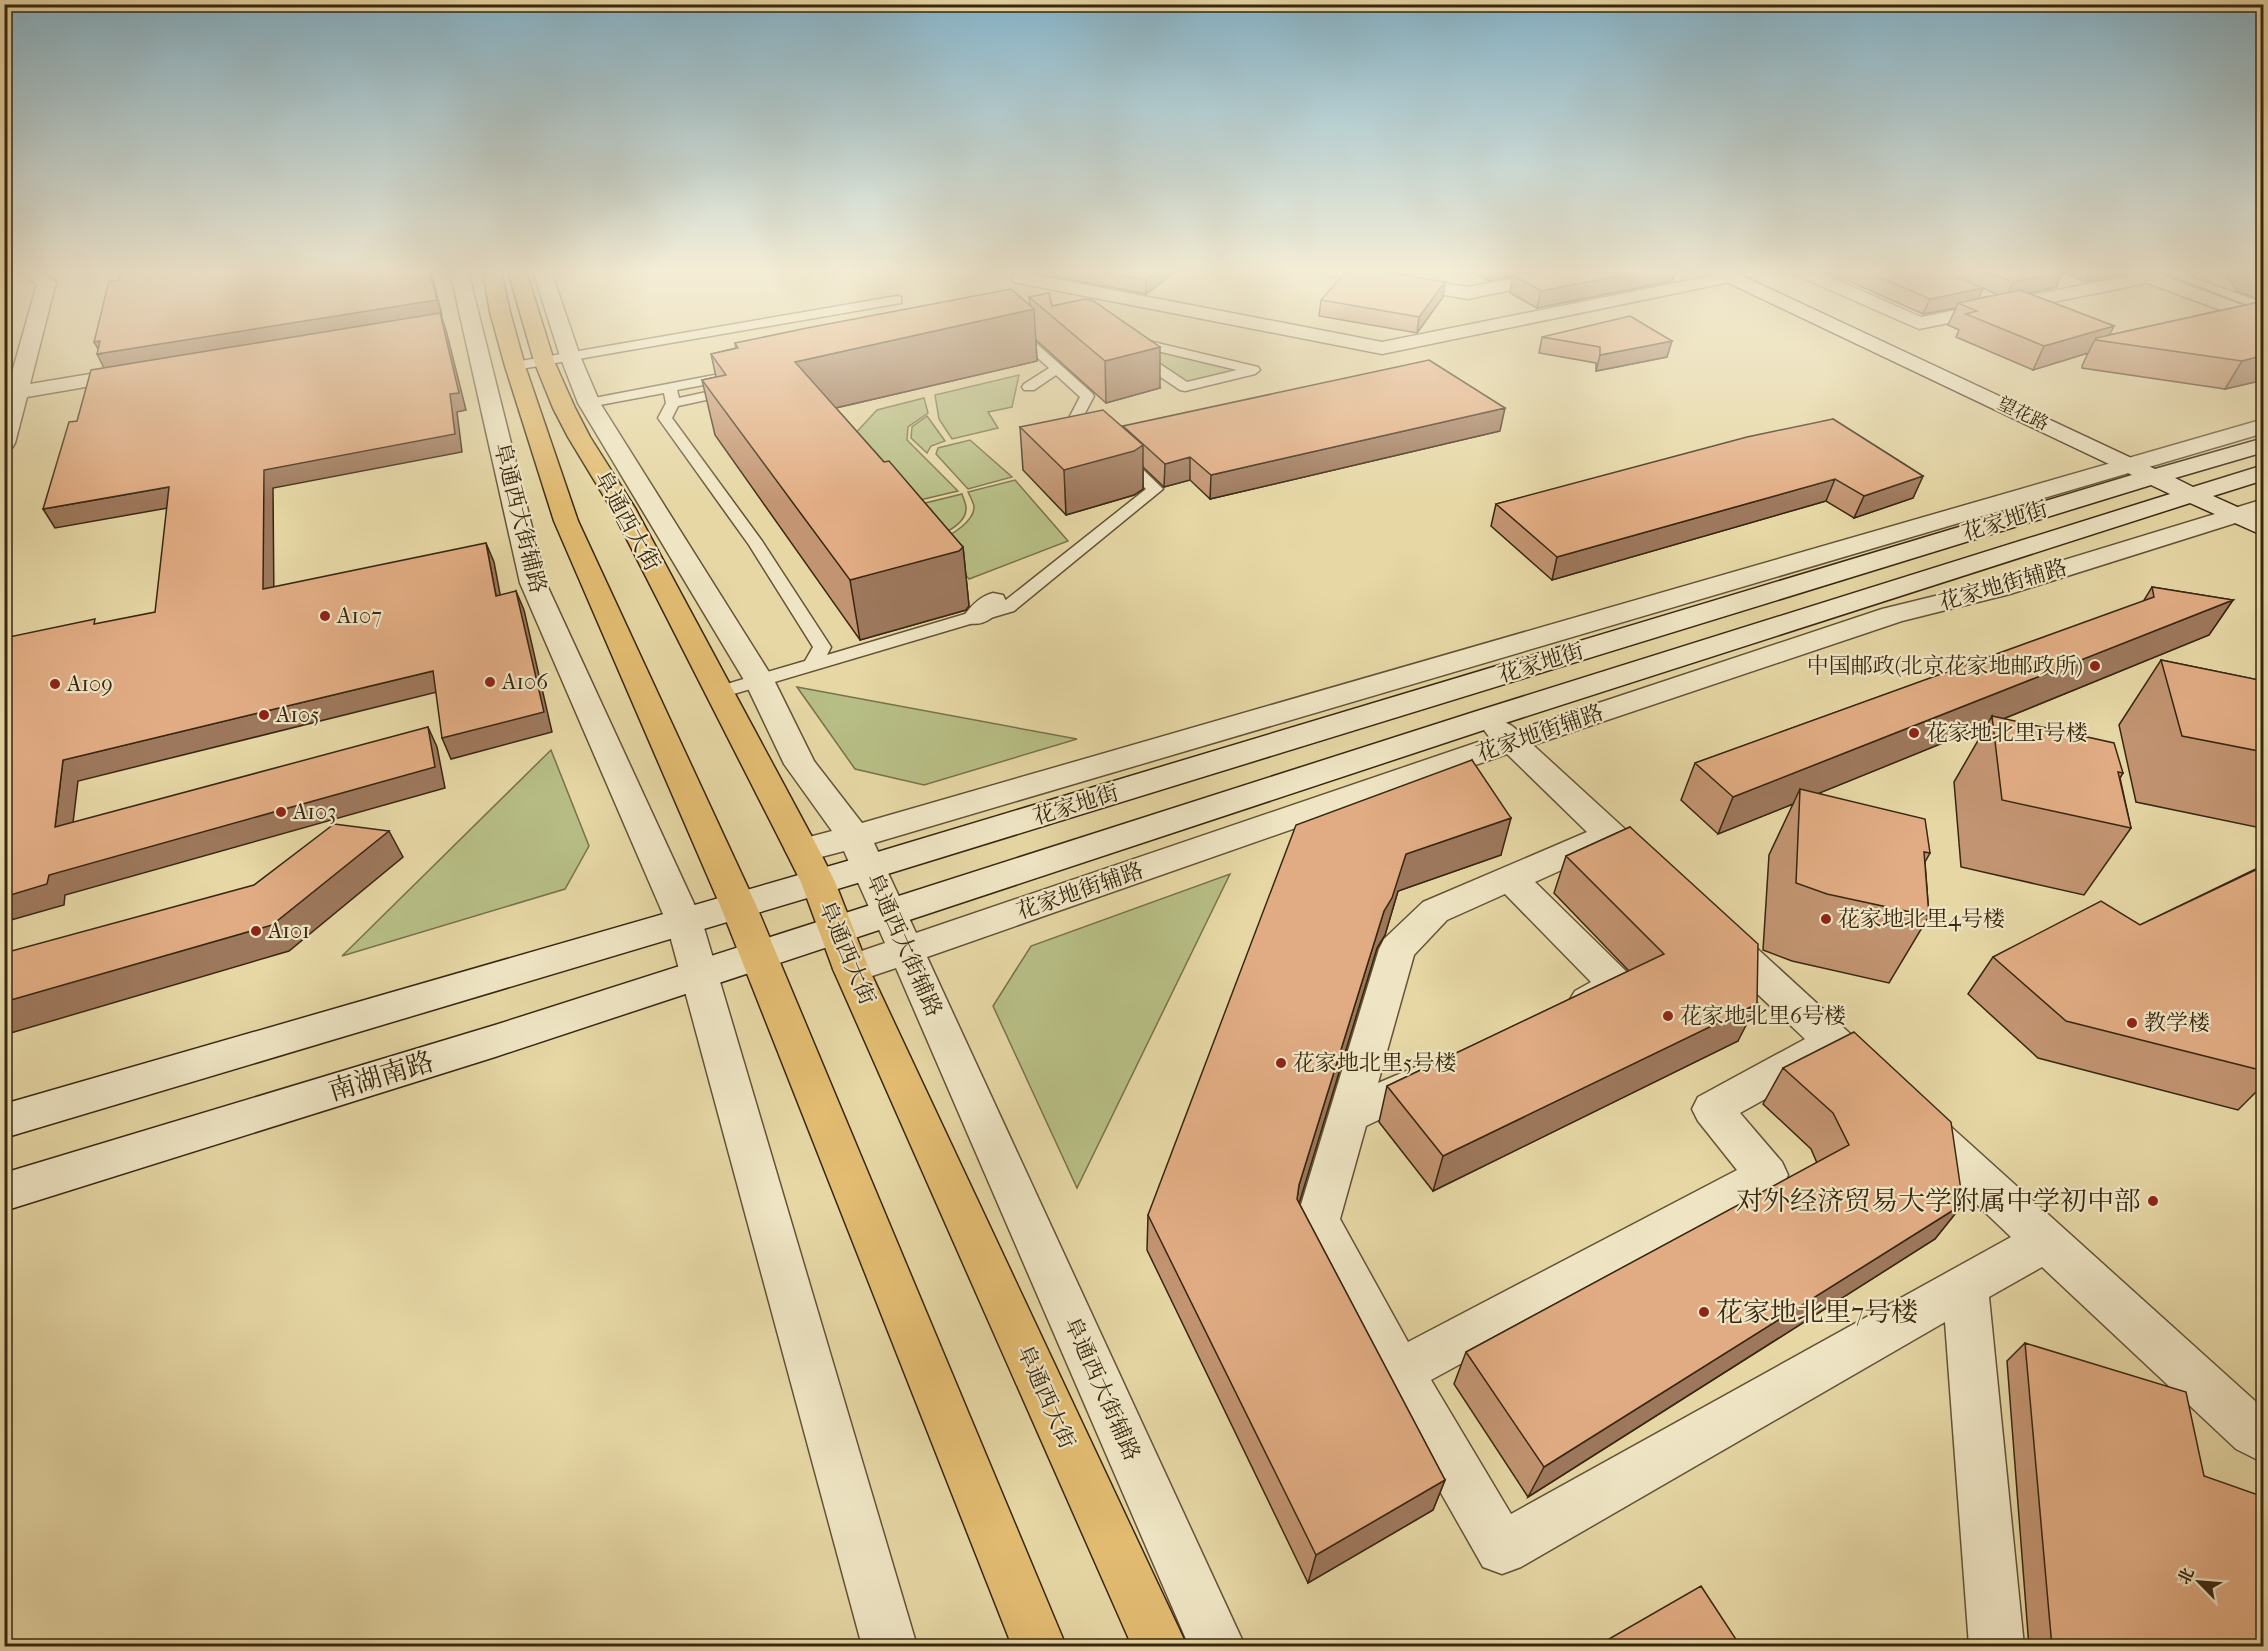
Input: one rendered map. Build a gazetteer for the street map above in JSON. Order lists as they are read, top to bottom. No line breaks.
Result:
{"streets":{"main road":["阜通西大街"],"street":["望花路","阜通西大街辅路","花家地街","花家地街辅路","南湖南路"]},"crossings":[["望花路","花家地街"],["望花路","花家地街辅路"],["阜通西大街辅路","花家地街"],["阜通西大街辅路","花家地街辅路"],["阜通西大街辅路","南湖南路"],["阜通西大街","花家地街"],["阜通西大街","花家地街辅路"],["花家地街","花家地街辅路"],["花家地街","南湖南路"]],"places":["A107","中国邮政(北京花家地邮政所)","A106","A109","A105","花家地北里1号楼","A103","花家地北里4号楼","A101","花家地北里6号楼","教学楼","花家地北里5号楼","对外经济贸易大学附属中学初中部","花家地北里7号楼"],"north":"top left"}
